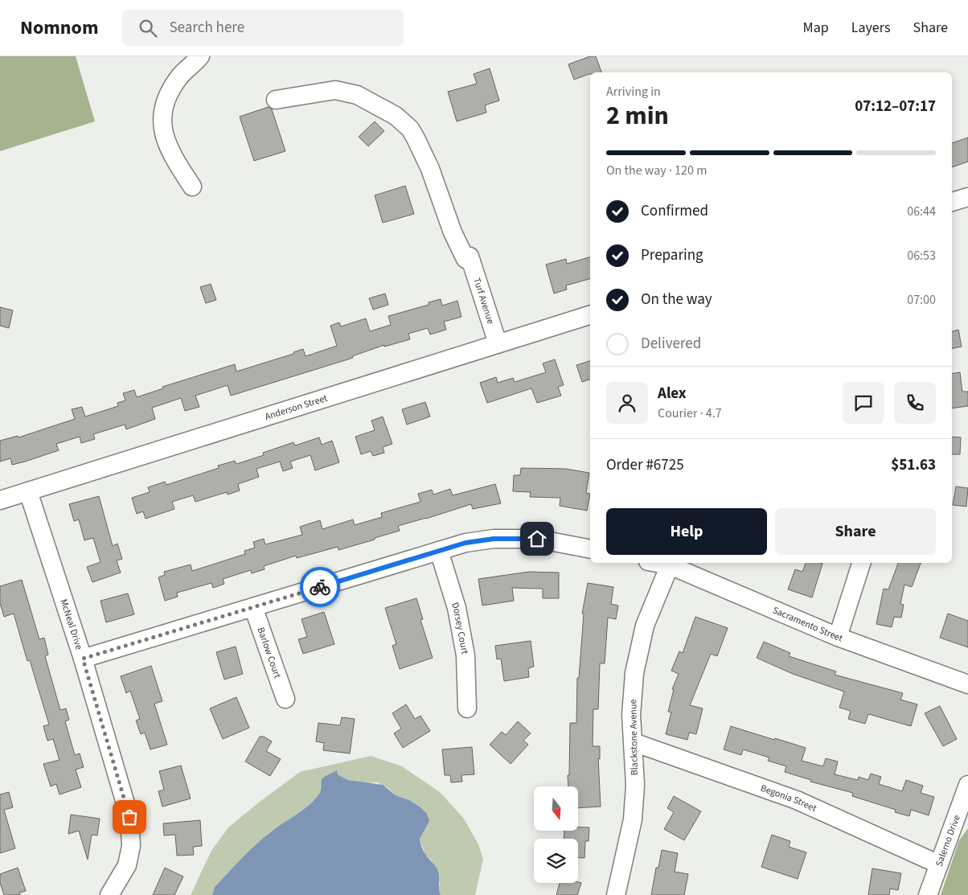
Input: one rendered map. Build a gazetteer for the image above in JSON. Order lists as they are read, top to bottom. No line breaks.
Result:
{"streets":{"street":["Turf Avenue","Anderson Street","McNeal Drive","Sacramento Street","Dorsey Court","Barlow Court","Blackstone Avenue","Begonia Street","Salerno Drive"]},"crossings":[["Turf Avenue","Anderson Street"],["Anderson Street","McNeal Drive"],["Sacramento Street","Blackstone Avenue"],["Blackstone Avenue","Begonia Street"],["Begonia Street","Salerno Drive"]],"north":"bottom","page":{"header":"Nomnom","search":"Search here","nav":["Map","Layers","Share"],"heading":["2 min","Arriving in","07:12–07:17"],"panel":["Alex","Courier · 4.7","Order #6725","$51.63"],"bar":"On the way · 120 m","list":[["Confirmed","06:44"],["Preparing","06:53"],["On the way","07:00"],"Delivered"],"buttons":["Help","Share"]}}
